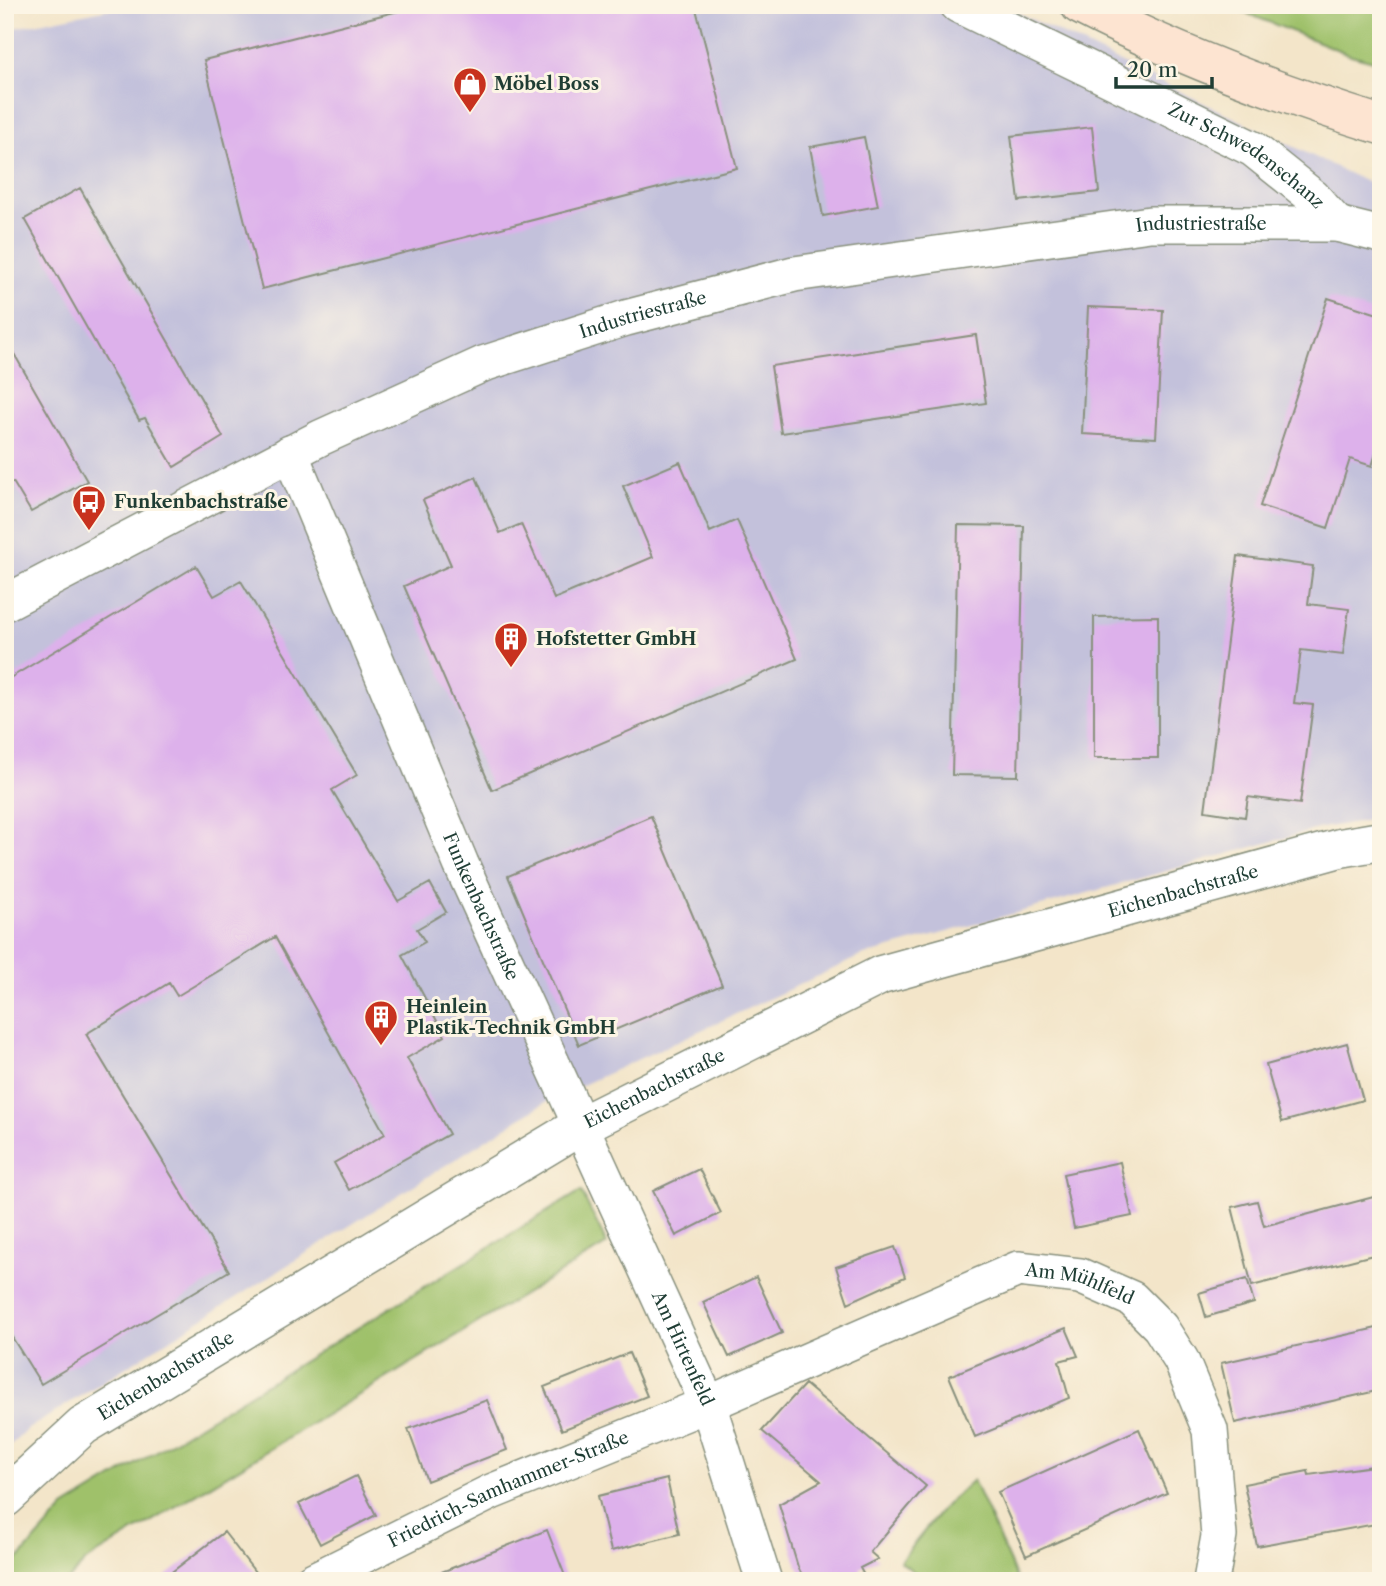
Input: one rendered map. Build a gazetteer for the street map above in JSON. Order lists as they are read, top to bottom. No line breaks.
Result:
{"streets":{"street":["Zur Schwedenschanz","Industriestraße","Eichenbachstraße","Funkenbachstraße","Am Mühlfeld","Am Hirtenfeld","Friedrich-Samhammer-Straße"]},"crossings":[["Zur Schwedenschanz","Industriestraße"],["Industriestraße","Funkenbachstraße"],["Eichenbachstraße","Funkenbachstraße"],["Eichenbachstraße","Am Hirtenfeld"],["Funkenbachstraße","Am Hirtenfeld"],["Am Mühlfeld","Am Hirtenfeld"],["Am Mühlfeld","Friedrich-Samhammer-Straße"],["Am Hirtenfeld","Friedrich-Samhammer-Straße"]],"places":{"shop":["Möbel Boss"],"bus stop":["Funkenbachstraße"],"building":["Hofstetter GmbH","Heinlein Plastik-Technik GmbH"]},"scale_bar":"20 m"}
